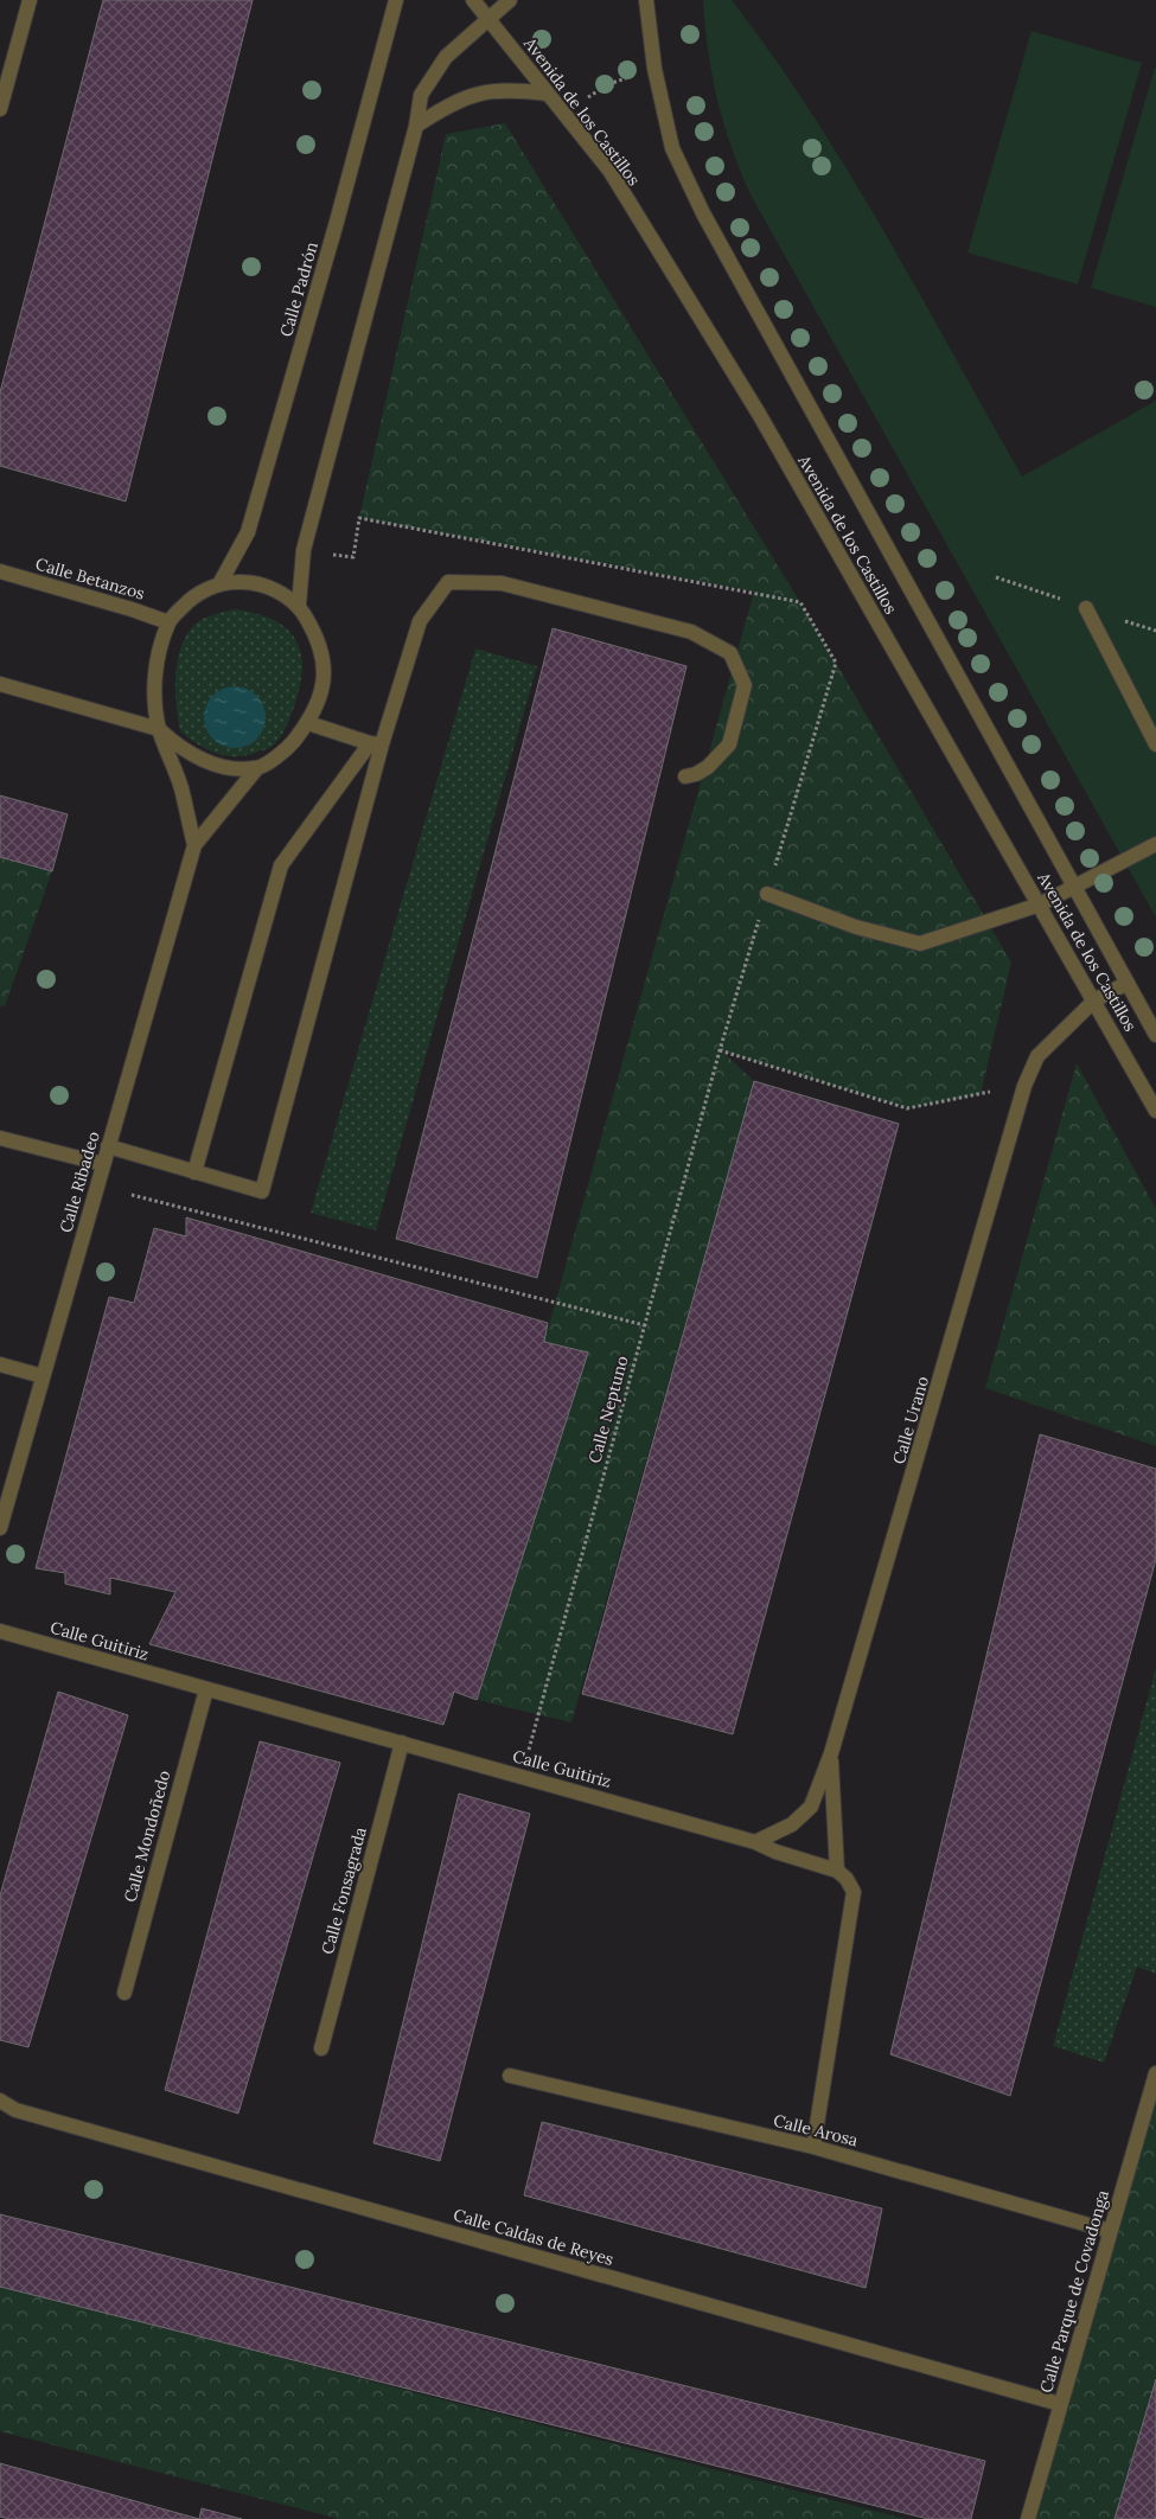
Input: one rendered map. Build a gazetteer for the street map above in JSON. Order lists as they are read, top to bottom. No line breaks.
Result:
{"streets":{"street":["Avenida de los Castillos","Calle Padrón","Calle Betanzos","Calle Ribadeo","Calle Urano","Calle Guitiriz","Calle Mondoñedo","Calle Fonsagrada","Calle Arosa","Calle Caldas de Reyes","Calle Parque de Covadonga"],"path":["Calle Neptuno"]},"crossings":[["Avenida de los Castillos","Calle Urano"],["Calle Padrón","Calle Betanzos"],["Calle Padrón","Calle Ribadeo"],["Calle Betanzos","Calle Ribadeo"],["Calle Neptuno","Calle Guitiriz"],["Calle Urano","Calle Guitiriz"],["Calle Guitiriz","Calle Mondoñedo"],["Calle Guitiriz","Calle Fonsagrada"],["Calle Arosa","Calle Parque de Covadonga"],["Calle Caldas de Reyes","Calle Parque de Covadonga"]]}
